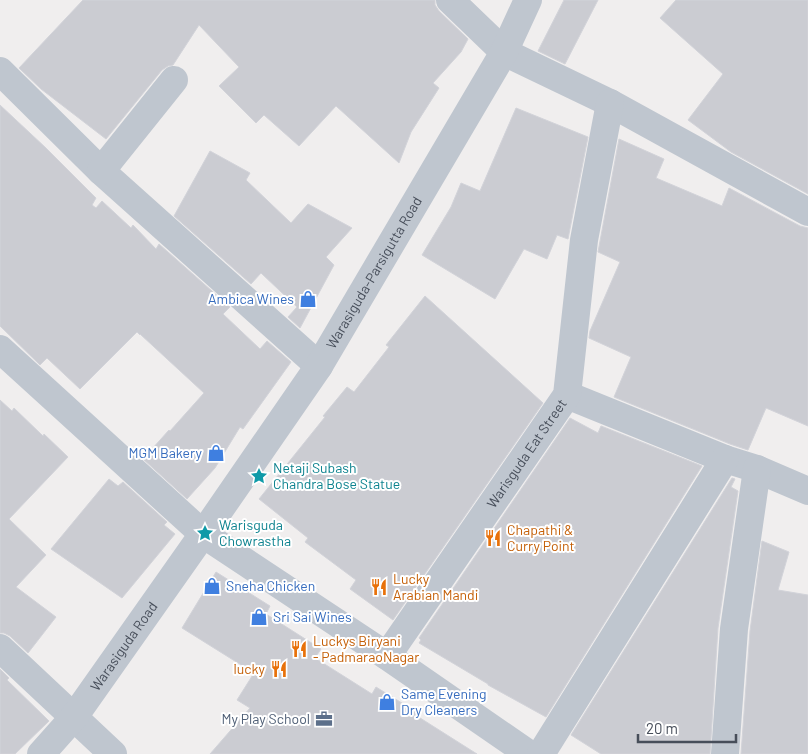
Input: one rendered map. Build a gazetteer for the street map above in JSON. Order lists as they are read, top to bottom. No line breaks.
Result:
{"streets":{"street":["Warasiguda-Parsigutta Road","Warisguda Eat Street","Warasiguda Road"]},"crossings":[["Warasiguda-Parsigutta Road","Warasiguda Road"]],"places":{"shop":["Ambica Wines","MGM Bakery","Sneha Chicken","Sri Sai Wines","Same Evening Dry Cleaners"],"place":["Netaji Subash Chandra Bose Statue","Warisguda Chowrastha"],"restaurant":["Chapathi & Curry Point","Lucky Arabian Mandi","Luckys Biryani - PadmaraoNagar","lucky"],"office":["My Play School"]},"scale_bar":"20 m"}
